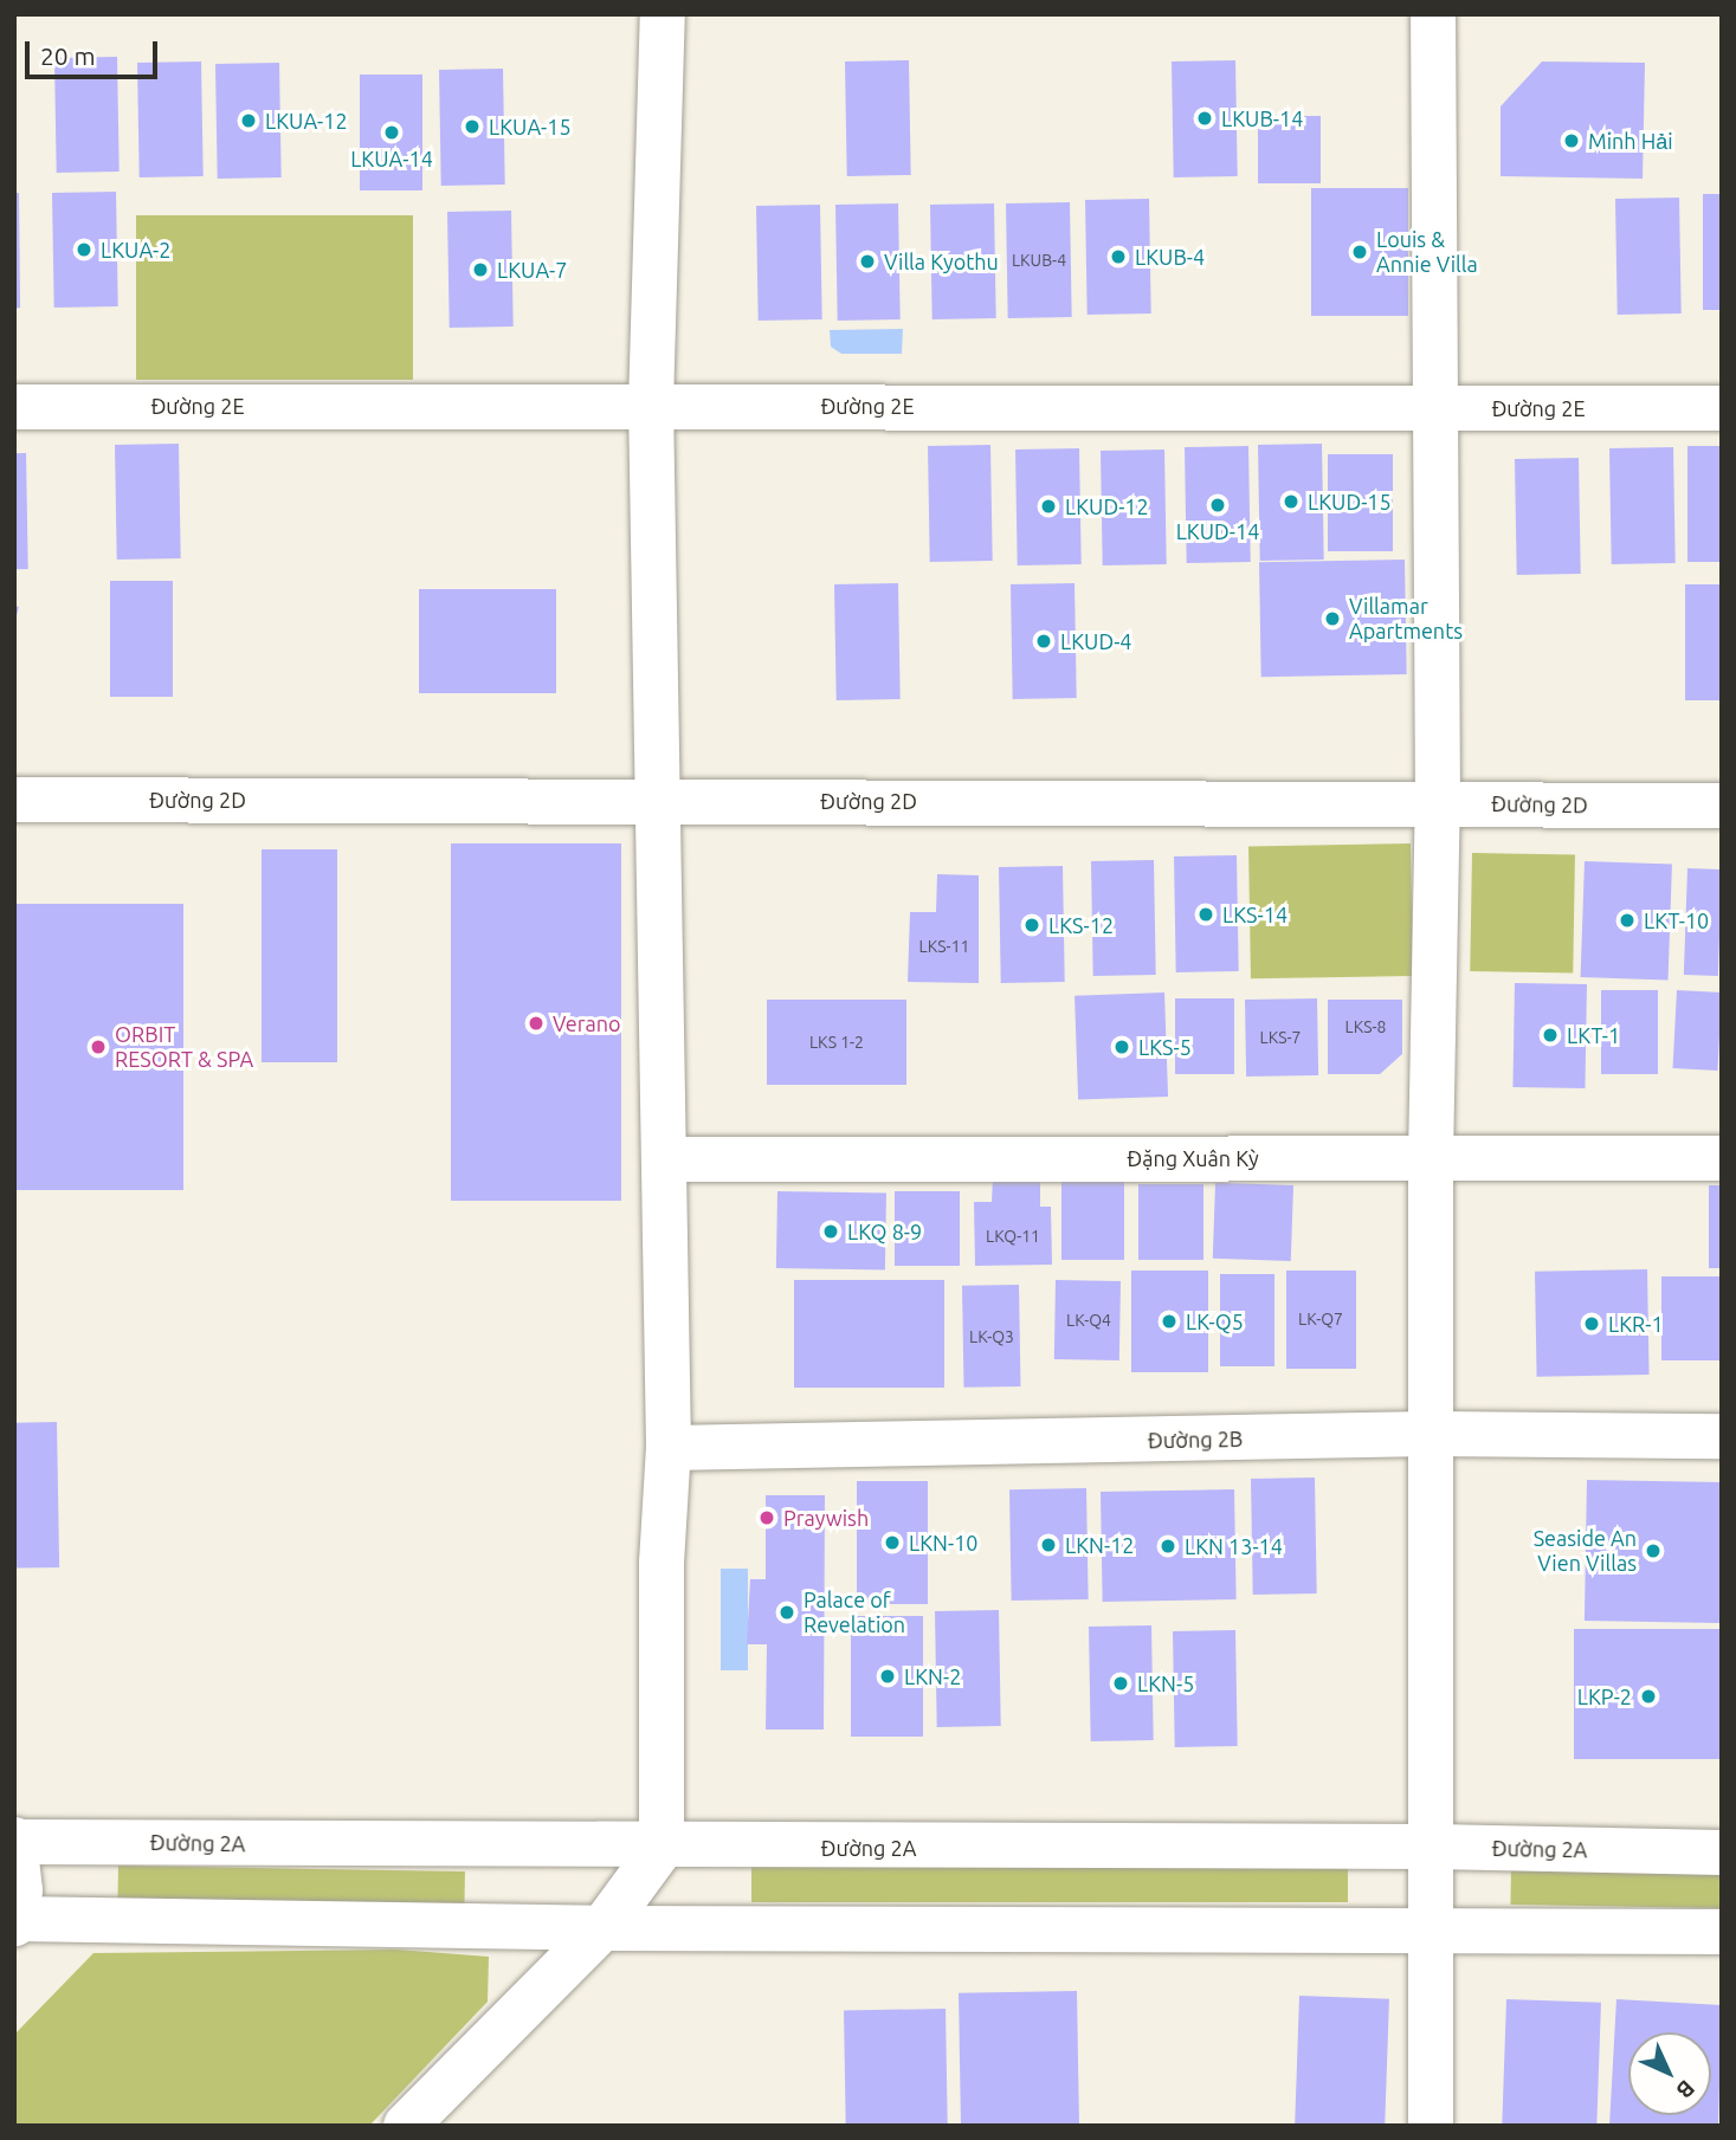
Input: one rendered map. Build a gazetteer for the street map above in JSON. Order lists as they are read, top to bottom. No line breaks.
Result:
{"streets":{"street":["Đường 2E","Đường 2D","Đặng Xuân Kỳ","Đường 2B","Đường 2A"]},"places":["LKUB-14","LKUA-12","LKUA-15","LKUA-14","Minh Hải","LKUA-2","Louis & Annie Villa","LKUB-4","Villa Kyothu","LKUA-7","LKUD-15","LKUD-14","LKUD-12","Villamar Apartments","LKUD-4","LKS-14","LKT-10","LKS-12","Verano","LKT-1","ORBIT RESORT & SPA","LKS-5","LKQ 8-9","LK-Q5","LKR-1","Praywish","LKN-10","LKN-12","LKN 13-14","Seaside An Vien Villas","Palace of Revelation","LKN-2","LKN-5","LKP-2"],"house_numbers":["LKUB-4","LKS-11","LKS-8","LKS-7","LKS 1-2","LKQ-11","LK-Q7","LK-Q4","LK-Q3"],"scale_bar":"20 m","north":"bottom right"}
